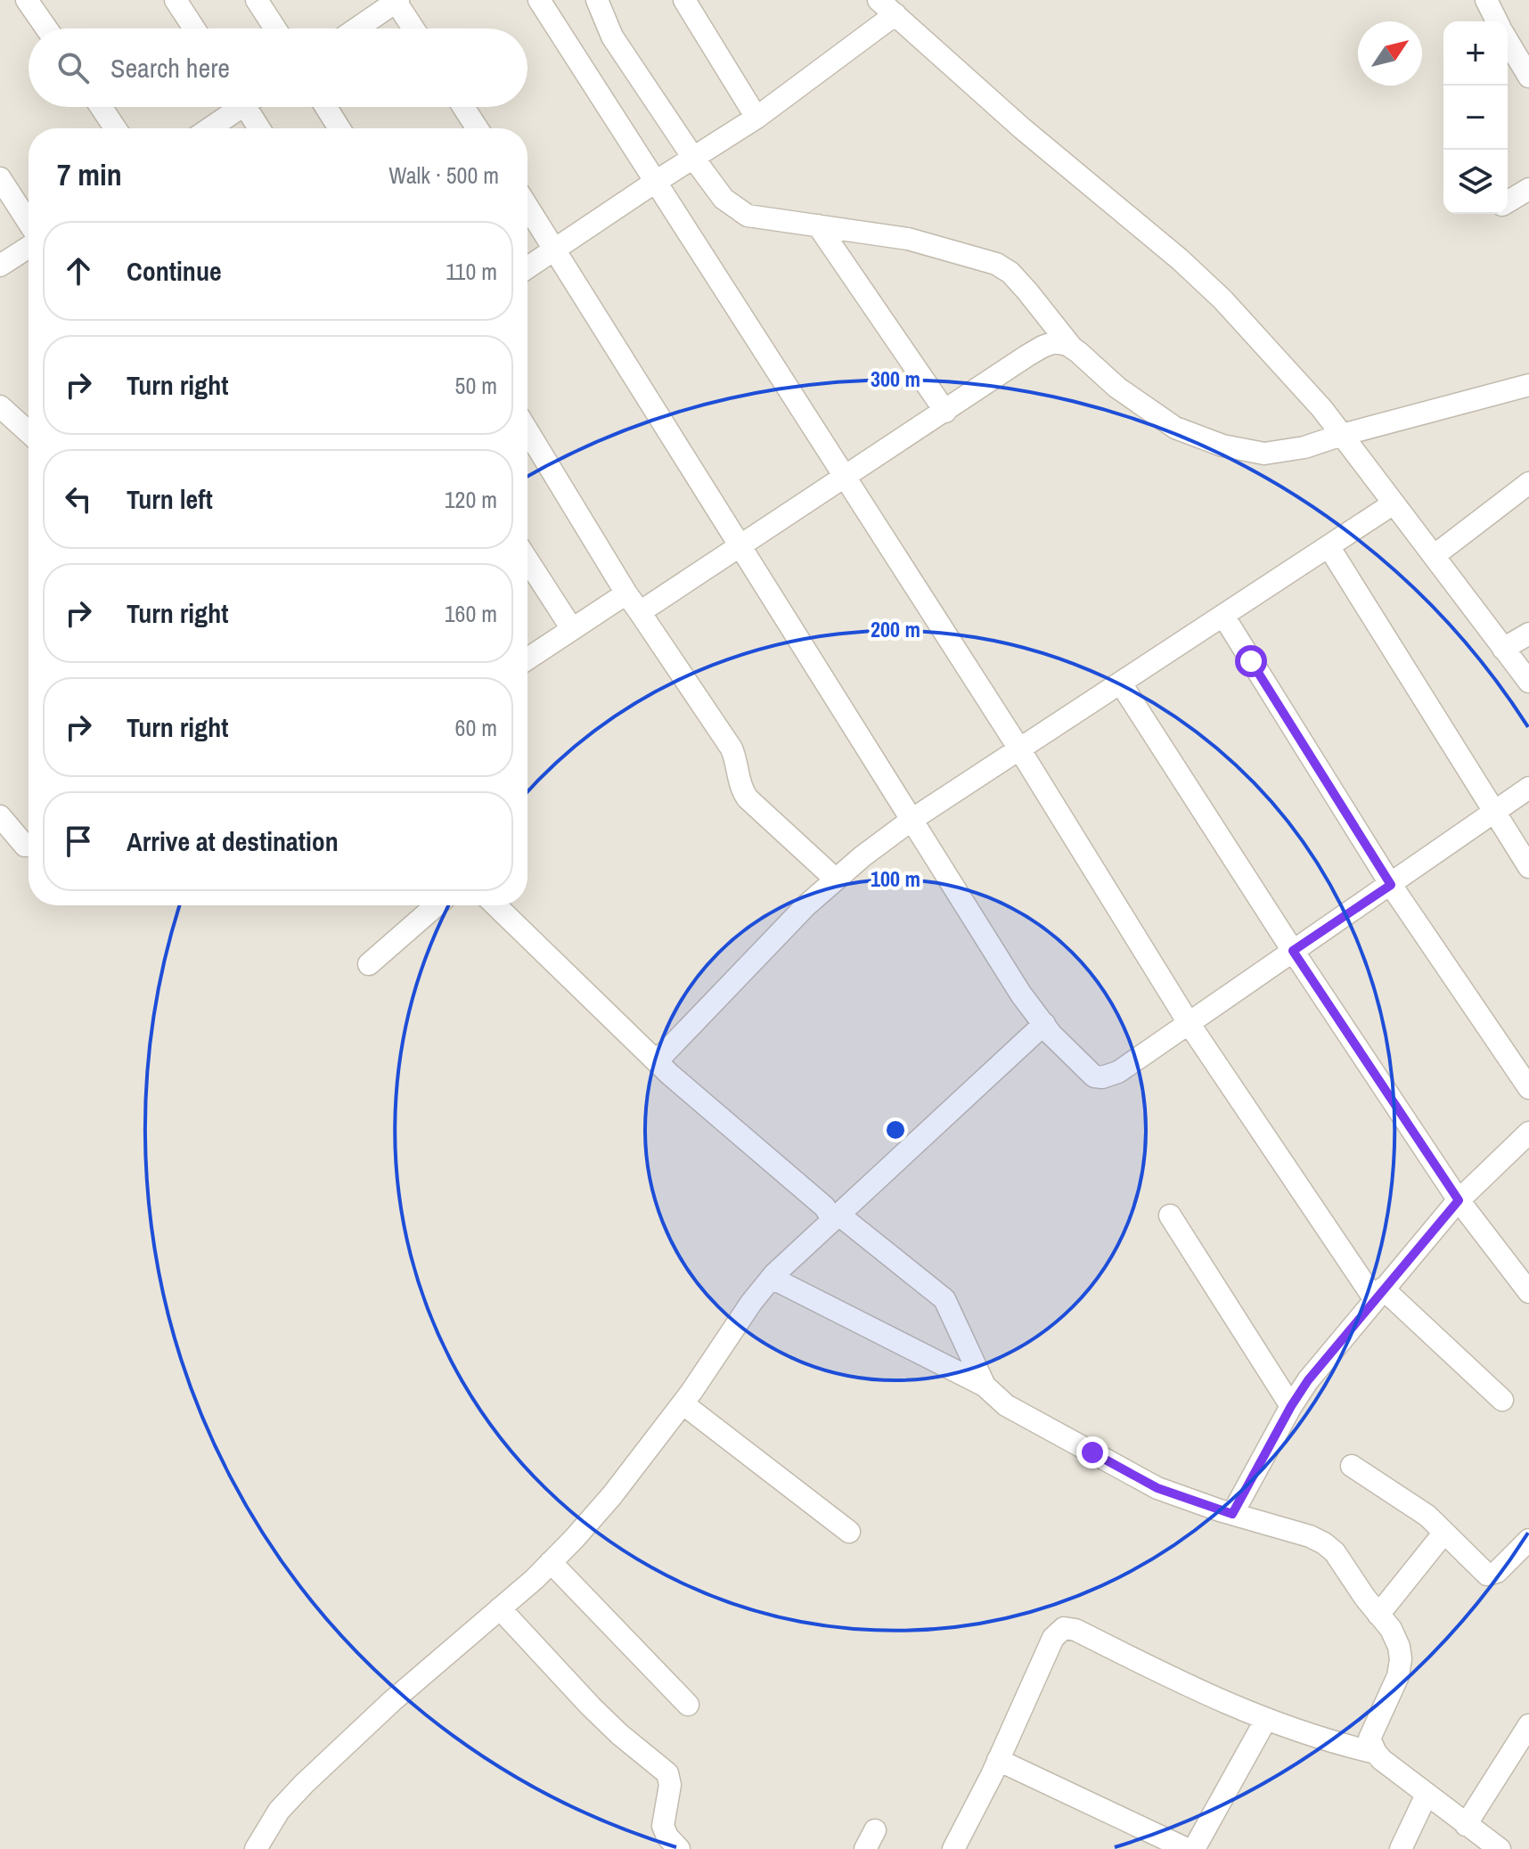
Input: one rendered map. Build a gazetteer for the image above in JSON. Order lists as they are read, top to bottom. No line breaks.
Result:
{"north":"top right","page":{"map_buttons":["+","−"],"search":"Search here","heading":["7 min","Walk · 500 m"],"list":[["Continue","110 m"],["Turn right","50 m"],["Turn left","120 m"],["Turn right","160 m"],["Turn right","60 m"],"Arrive at destination"]},"rings":["300 m","200 m","100 m"]}
